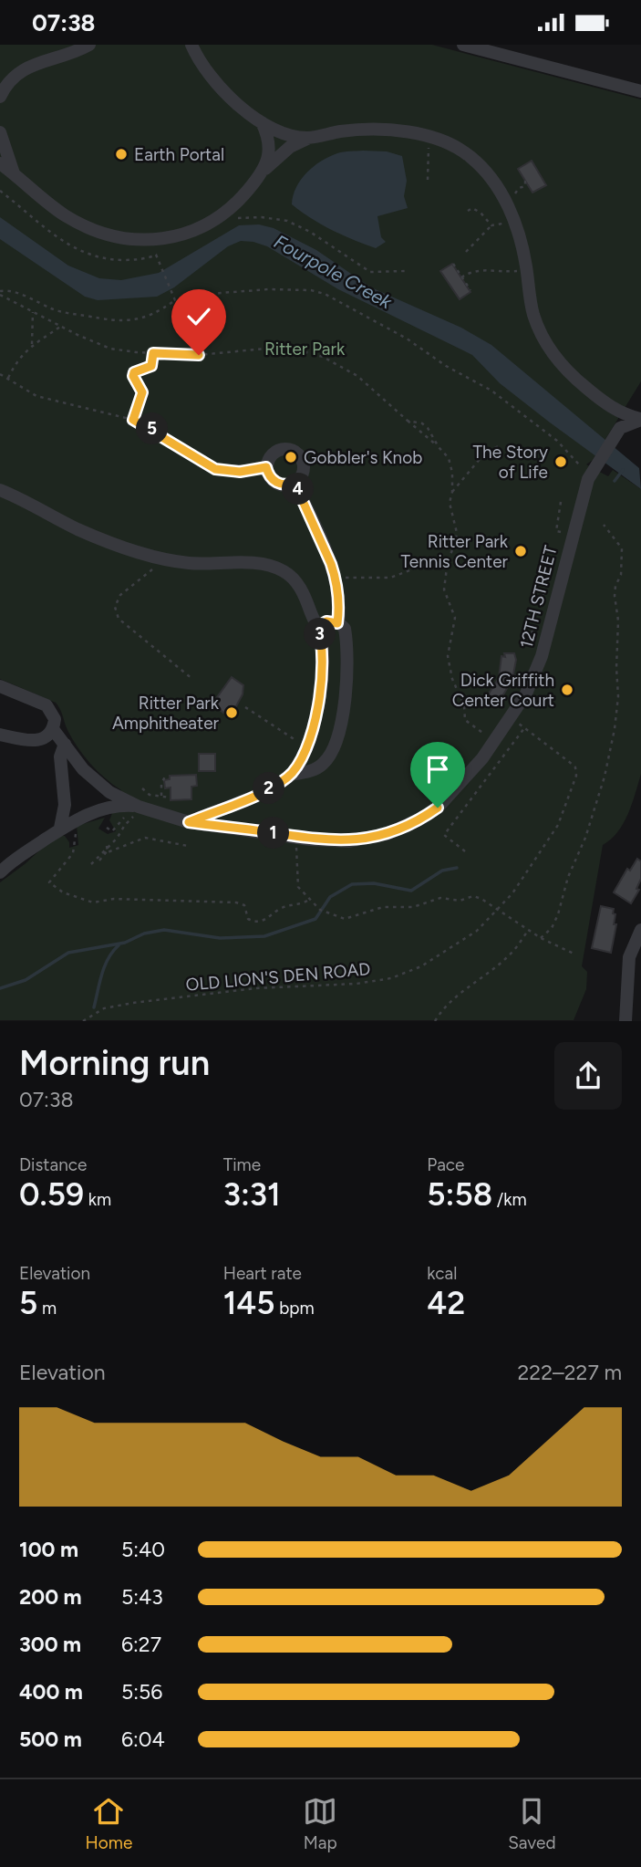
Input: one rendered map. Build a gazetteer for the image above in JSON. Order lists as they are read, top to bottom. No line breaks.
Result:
{"streets":{"street":["12TH STREET"],"path":["OLD LION'S DEN ROAD"]},"water":["Fourpole Creek"],"parks":["Ritter Park"],"places":["Earth Portal","Gobbler's Knob","The Story of Life","Ritter Park Tennis Center","Dick Griffith Center Court","Ritter Park Amphitheater"],"page":{"status":"07:38","pins":["5","4","3","2","1"],"heading":["Morning run","07:38"],"stats":[["Distance","0.59 km"],["Time","3:31"],["Pace","5:58 /km"],["Elevation","5 m"],["Heart rate","145 bpm"],["kcal","42"]],"chart":["Elevation","222–227 m"],"list":[{"name":"100 m","note":"5:40"},{"name":"200 m","note":"5:43"},{"name":"300 m","note":"6:27"},{"name":"400 m","note":"5:56"},{"name":"500 m","note":"6:04"}],"tabs":["Home","Map","Saved"]}}
